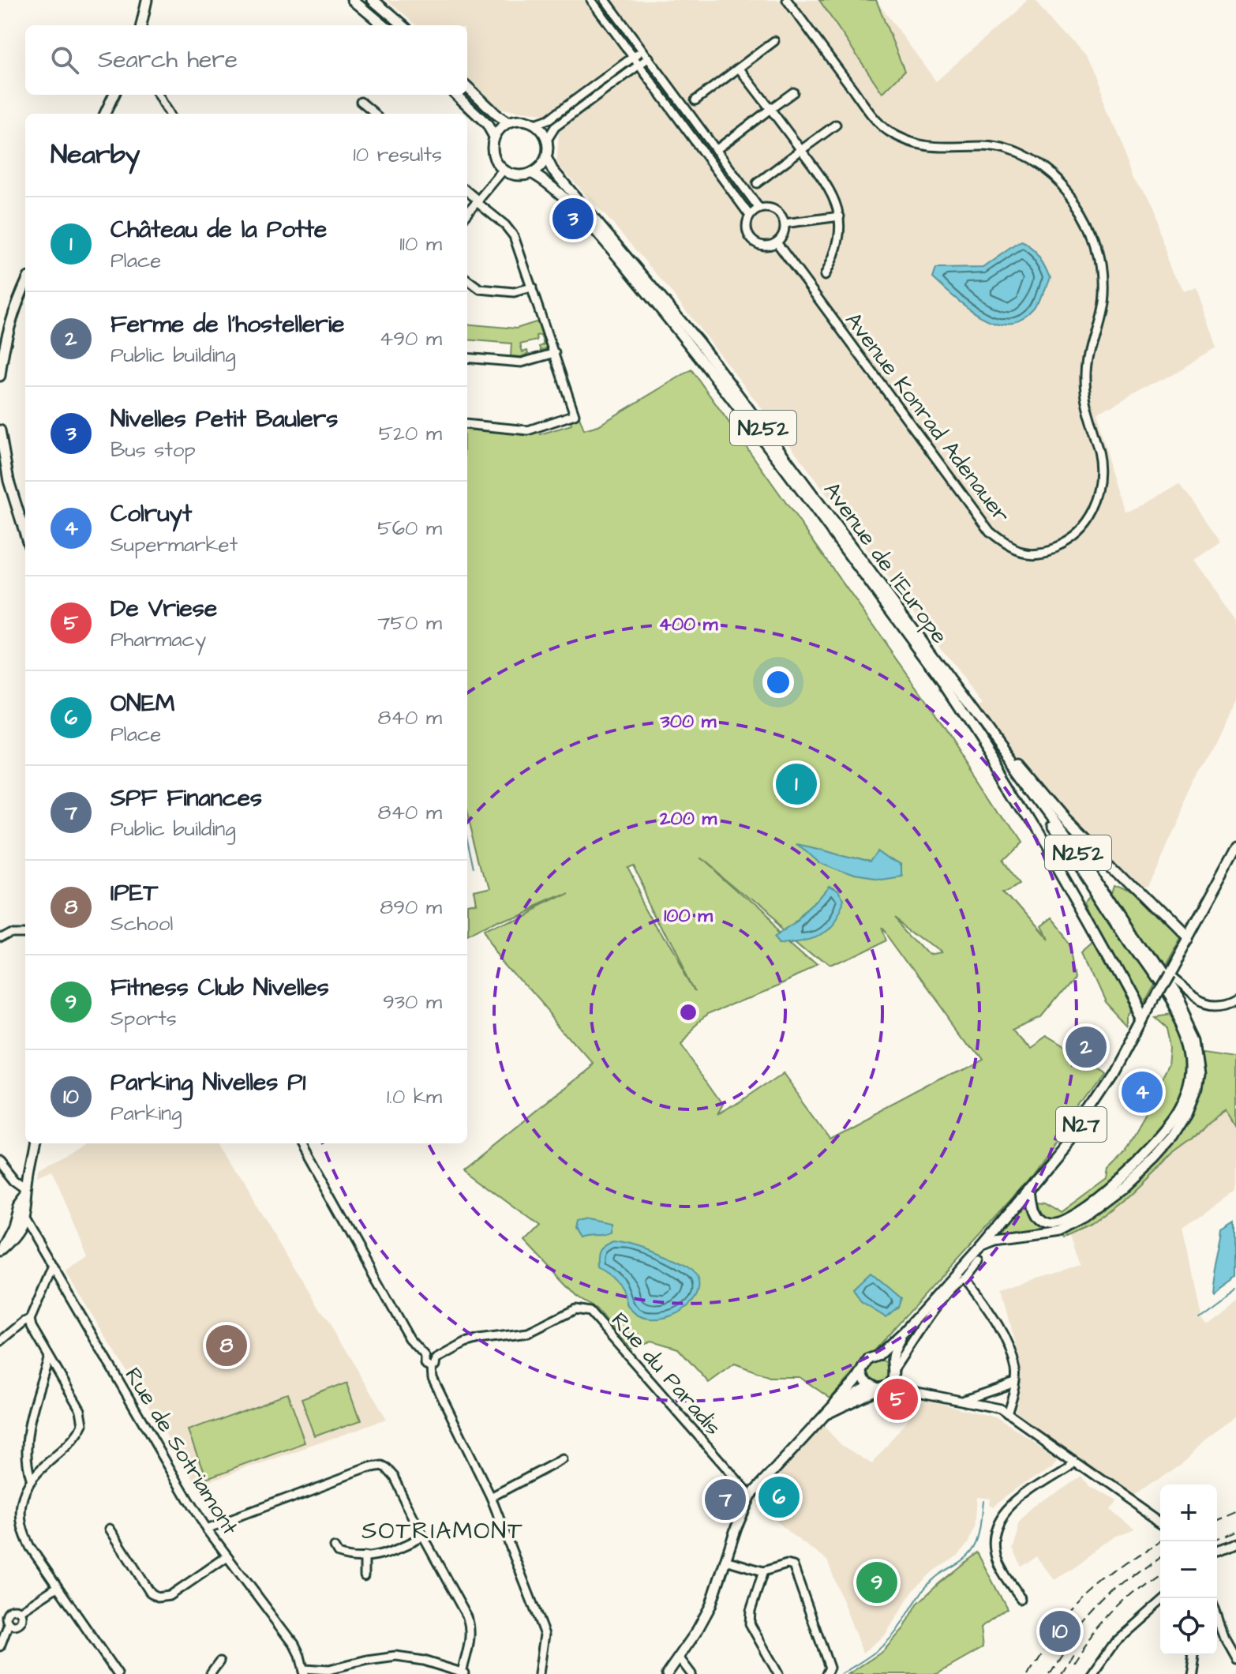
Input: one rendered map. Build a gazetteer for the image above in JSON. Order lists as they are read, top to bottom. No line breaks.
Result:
{"streets":{"main road":["N252","Avenue de l'Europe","N27"],"street":["Avenue Konrad Adenauer","Rue du Paradis","Rue de Sotriamont"]},"crossings":[["N27","Rue du Paradis"]],"districts":["SOTRIAMONT"],"page":{"search":"Search here","heading":["Nearby","10 results"],"pins":["3","1","2","4","8","5","6","7","9","10"],"list":[{"mark":"1","name":"Château de la Potte","note":"Place","value":"110 m"},{"mark":"2","name":"Ferme de l'hostellerie","note":"Public building","value":"490 m"},{"mark":"3","name":"Nivelles Petit Baulers","note":"Bus stop","value":"520 m"},{"mark":"4","name":"Colruyt","note":"Supermarket","value":"560 m"},{"mark":"5","name":"De Vriese","note":"Pharmacy","value":"750 m"},{"mark":"6","name":"ONEM","note":"Place","value":"840 m"},{"mark":"7","name":"SPF Finances","note":"Public building","value":"840 m"},{"mark":"8","name":"IPET","note":"School","value":"890 m"},{"mark":"9","name":"Fitness Club Nivelles","note":"Sports","value":"930 m"},{"mark":"10","name":"Parking Nivelles P1","note":"Parking","value":"1.0 km"}],"map_buttons":["+","−"]},"rings":["400 m","300 m","200 m","100 m"]}
